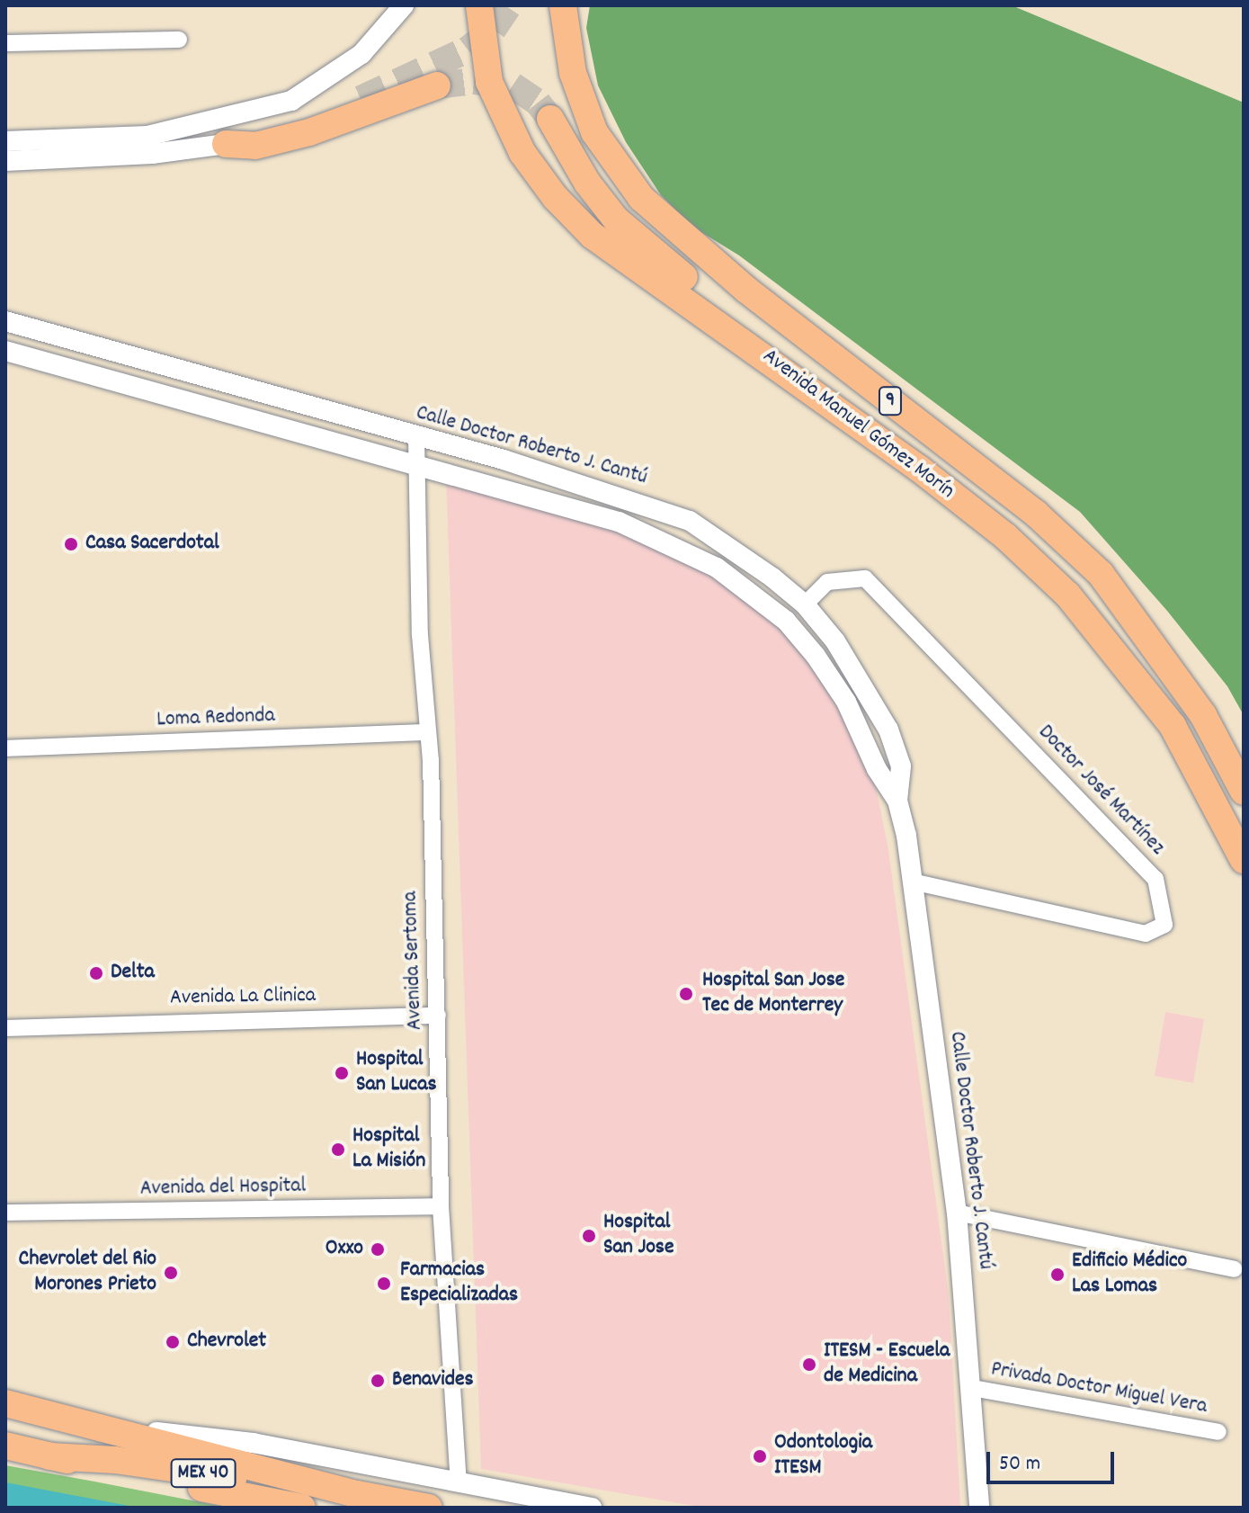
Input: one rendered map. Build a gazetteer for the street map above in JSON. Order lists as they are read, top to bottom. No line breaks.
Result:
{"streets":{"highway":["9","Avenida Manuel Gómez Morín","MEX 40"],"street":["Calle Doctor Roberto J. Cantú","Loma Redonda","Doctor José Martínez","Avenida Sertoma","Avenida La Clinica","Avenida del Hospital","Privada Doctor Miguel Vera"]},"crossings":[["Calle Doctor Roberto J. Cantú","Doctor José Martínez"],["Calle Doctor Roberto J. Cantú","Avenida Sertoma"],["Calle Doctor Roberto J. Cantú","Privada Doctor Miguel Vera"],["Loma Redonda","Avenida Sertoma"],["Avenida Sertoma","Avenida La Clinica"],["Avenida Sertoma","Avenida del Hospital"]],"places":["Casa Sacerdotal","Delta","Hospital San Jose Tec de Monterrey","Hospital San Lucas","Hospital La Misión","Hospital San Jose","Oxxo","Chevrolet del Rio Morones Prieto","Edificio Médico Las Lomas","Farmacias Especializadas","Chevrolet","ITESM - Escuela de Medicina","Benavides","Odontologia ITESM"],"scale_bar":"50 m"}
